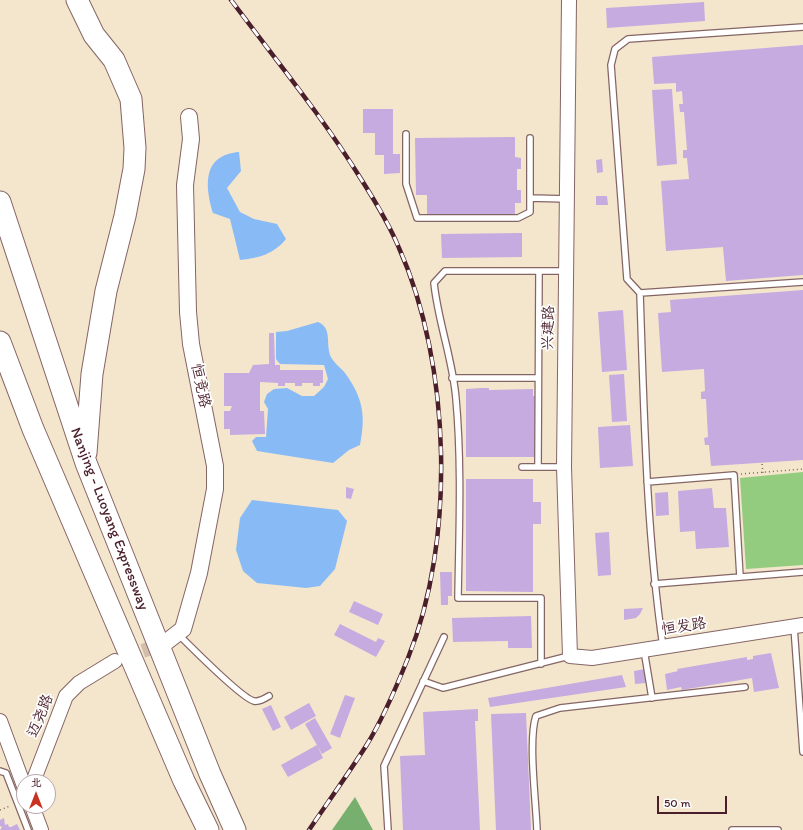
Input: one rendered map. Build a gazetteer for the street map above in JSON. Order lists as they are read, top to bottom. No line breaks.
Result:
{"streets":{"highway":["Nanjing - Luoyang Expressway"],"main road":["恒竞路"],"street":["兴建路","恒发路","迈尧路"]},"crossings":[["兴建路","恒发路"]],"scale_bar":"50 m","north":"top"}
